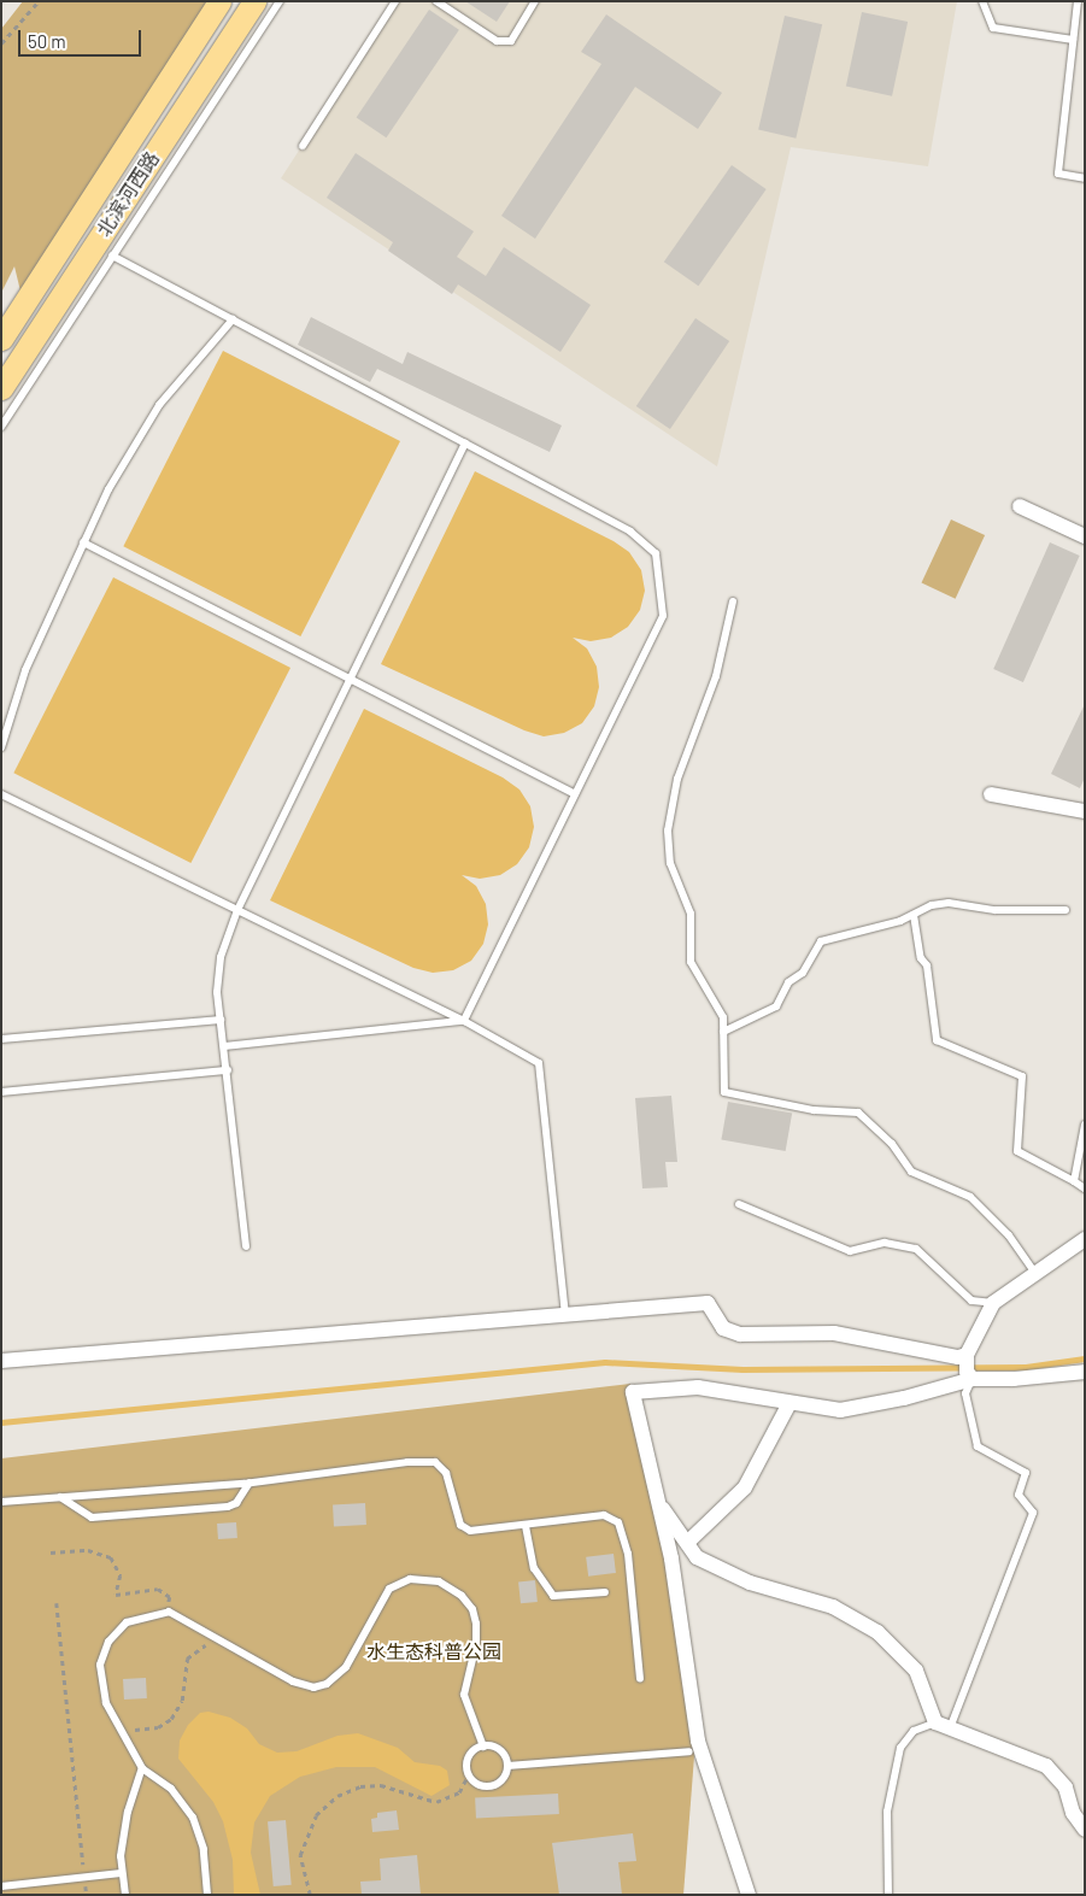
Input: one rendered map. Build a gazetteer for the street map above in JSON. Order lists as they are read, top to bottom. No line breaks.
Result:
{"streets":{"main road":["北滨河西路"]},"parks":["水生态科普公园"],"scale_bar":"50 m"}
